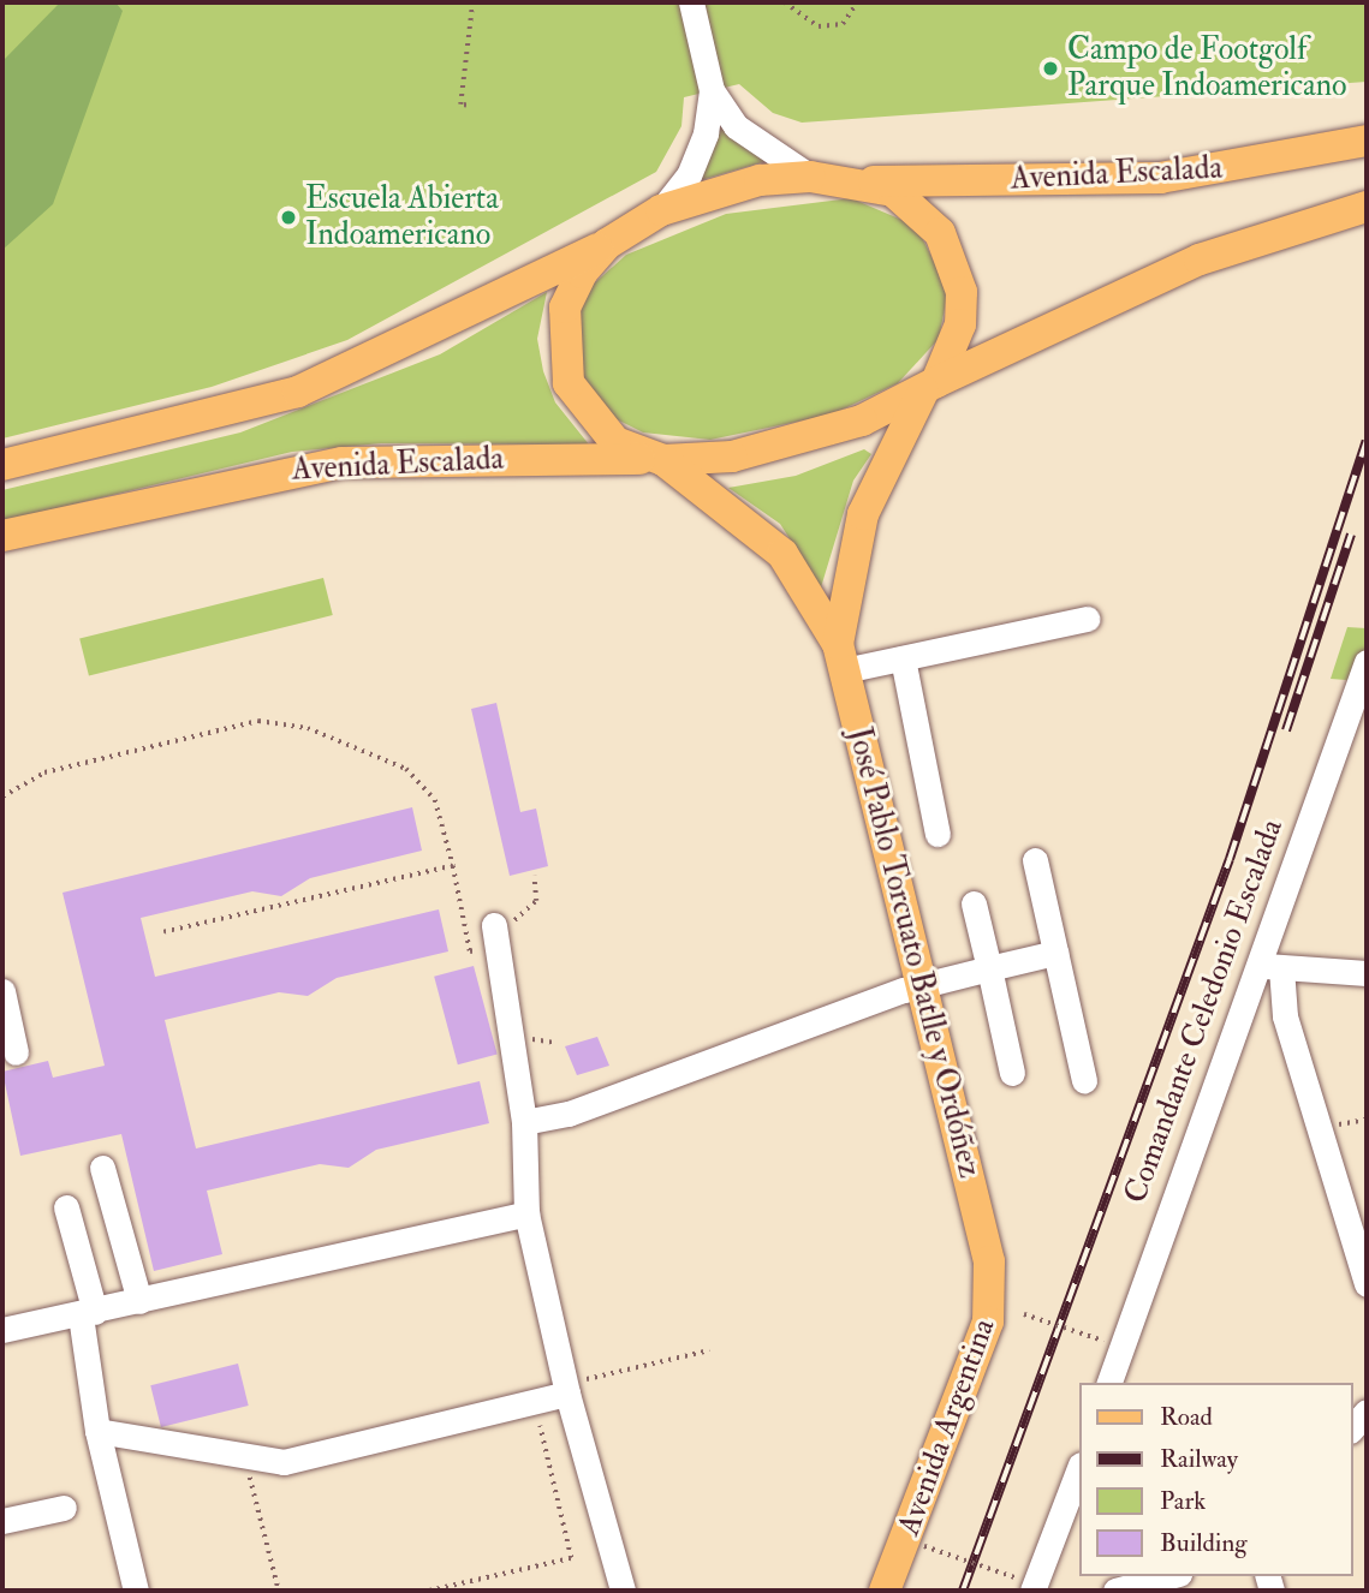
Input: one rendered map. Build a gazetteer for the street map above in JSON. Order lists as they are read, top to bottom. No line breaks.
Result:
{"streets":{"main road":["Avenida Escalada","José Pablo Torcuato Batlle y Ordóñez","Avenida Argentina"],"street":["Comandante Celedonio Escalada"]},"crossings":[["Avenida Escalada","José Pablo Torcuato Batlle y Ordóñez"],["José Pablo Torcuato Batlle y Ordóñez","Avenida Argentina"]],"places":["Campo de Footgolf Parque Indoamericano","Escuela Abierta Indoamericano"],"legend":["Road","Railway","Park","Building"]}
